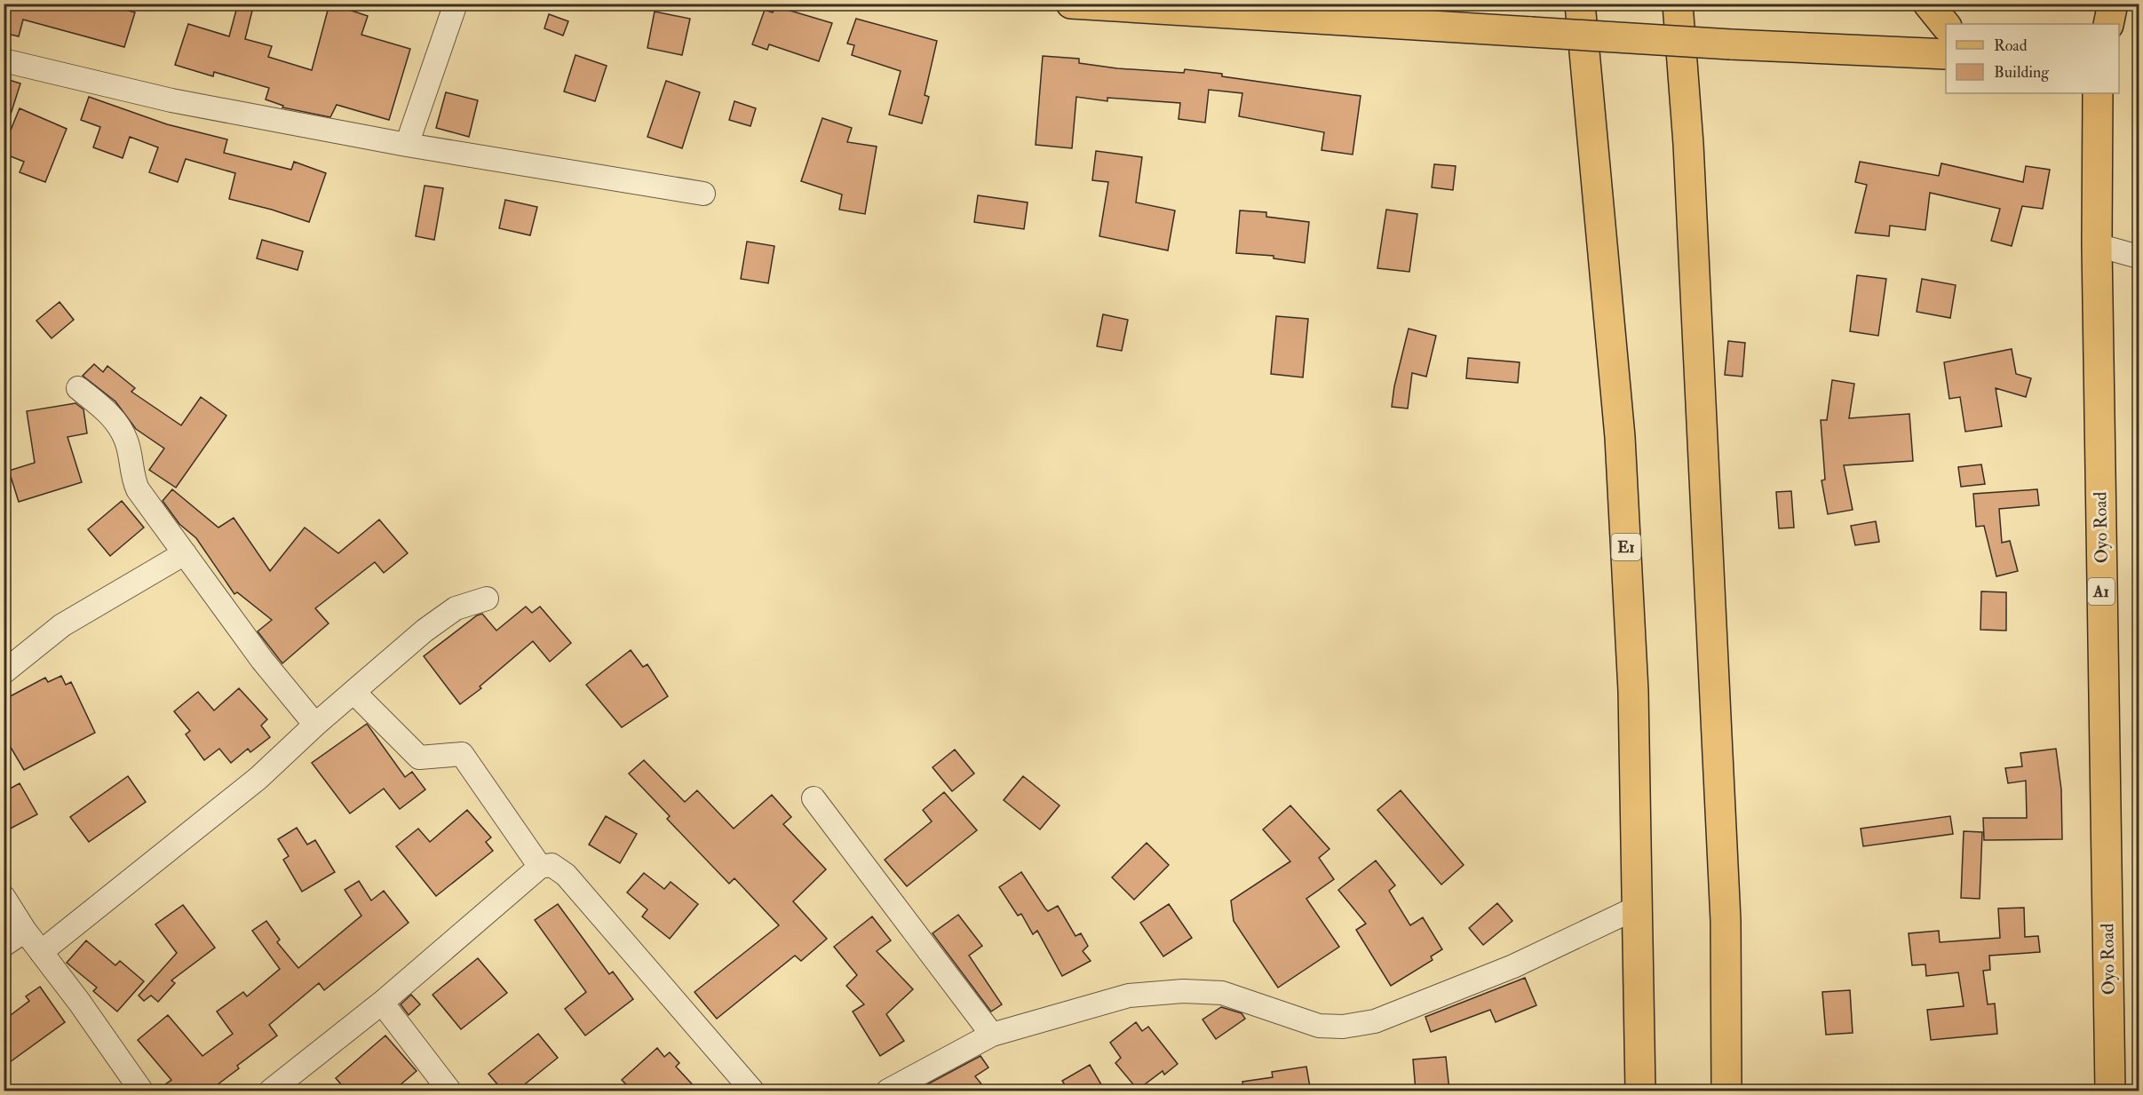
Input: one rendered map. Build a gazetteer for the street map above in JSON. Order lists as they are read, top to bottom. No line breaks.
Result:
{"streets":{"main road":["Oyo Road","E1","A1"]},"legend":["Road","Building"]}
